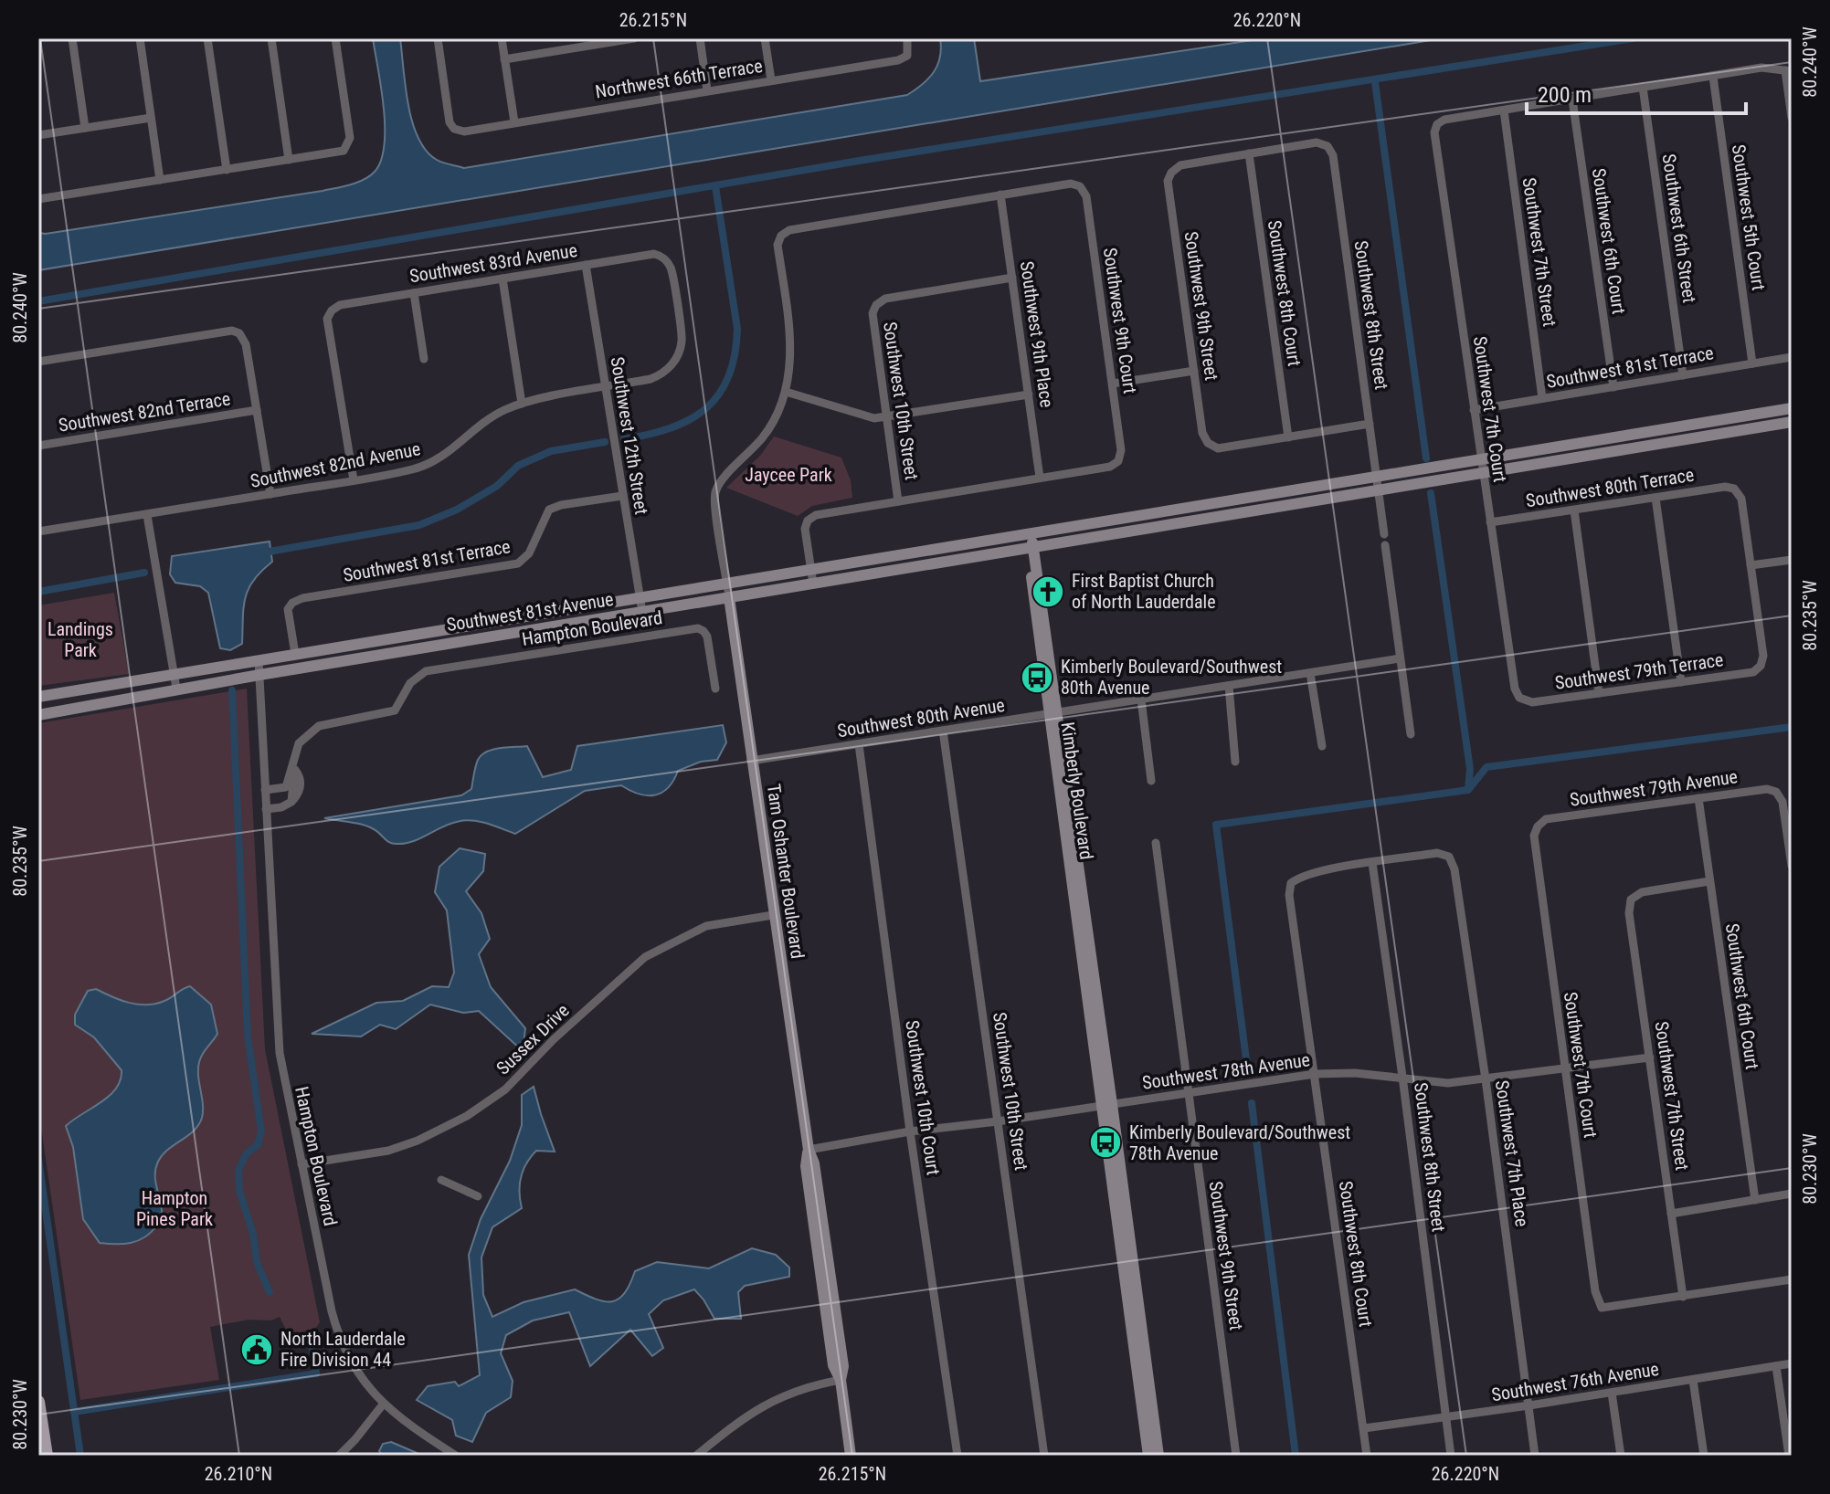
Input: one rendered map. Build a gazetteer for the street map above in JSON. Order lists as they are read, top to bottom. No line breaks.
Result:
{"streets":{"street":["Northwest 66th Terrace","Southwest 5th Court","Southwest 6th Street","Southwest 6th Court","Southwest 7th Street","Southwest 83rd Avenue","Southwest 8th Court","Southwest 9th Street","Southwest 8th Street","Southwest 9th Court","Southwest 9th Place","Southwest 81st Terrace","Southwest 10th Street","Southwest 7th Court","Southwest 82nd Terrace","Southwest 12th Street","Southwest 82nd Avenue","Southwest 80th Terrace","Southwest 81st Avenue","Hampton Boulevard","Southwest 79th Terrace","Southwest 80th Avenue","Southwest 79th Avenue","Kimberly Boulevard","Tam Oshanter Boulevard","Sussex Drive","Southwest 78th Avenue","Southwest 10th Court","Southwest 7th Place","Southwest 76th Avenue"]},"crossings":[["Southwest 5th Court","Southwest 81st Terrace"],["Southwest 6th Street","Southwest 81st Terrace"],["Southwest 6th Court","Southwest 7th Street"],["Southwest 6th Court","Southwest 81st Terrace"],["Southwest 6th Court","Southwest 79th Avenue"],["Southwest 7th Street","Southwest 81st Terrace"],["Southwest 7th Street","Southwest 7th Court"],["Southwest 7th Street","Southwest 78th Avenue"],["Southwest 83rd Avenue","Southwest 12th Street"],["Southwest 83rd Avenue","Southwest 82nd Avenue"],["Southwest 8th Court","Southwest 9th Street"],["Southwest 8th Court","Southwest 8th Street"],["Southwest 8th Court","Southwest 78th Avenue"],["Southwest 8th Court","Southwest 7th Place"],["Southwest 8th Court","Southwest 76th Avenue"],["Southwest 9th Street","Southwest 8th Street"],["Southwest 9th Street","Southwest 78th Avenue"],["Southwest 8th Street","Southwest 81st Avenue"],["Southwest 8th Street","Southwest 78th Avenue"],["Southwest 8th Street","Southwest 7th Place"],["Southwest 8th Street","Southwest 76th Avenue"],["Southwest 9th Court","Southwest 9th Place"],["Southwest 9th Place","Southwest 10th Street"],["Southwest 81st Terrace","Southwest 7th Court"],["Southwest 81st Terrace","Southwest 12th Street"],["Southwest 81st Terrace","Southwest 81st Avenue"],["Southwest 10th Street","Southwest 80th Avenue"],["Southwest 10th Street","Southwest 78th Avenue"],["Southwest 7th Court","Southwest 80th Terrace"],["Southwest 7th Court","Southwest 81st Avenue"],["Southwest 7th Court","Southwest 79th Terrace"],["Southwest 7th Court","Southwest 79th Avenue"],["Southwest 7th Court","Southwest 78th Avenue"],["Southwest 12th Street","Southwest 82nd Avenue"],["Southwest 12th Street","Southwest 81st Avenue"],["Southwest 80th Terrace","Southwest 79th Terrace"],["Southwest 81st Avenue","Hampton Boulevard"],["Southwest 81st Avenue","Kimberly Boulevard"],["Southwest 81st Avenue","Tam Oshanter Boulevard"],["Hampton Boulevard","Sussex Drive"],["Southwest 80th Avenue","Kimberly Boulevard"],["Southwest 80th Avenue","Tam Oshanter Boulevard"],["Southwest 80th Avenue","Southwest 10th Court"],["Kimberly Boulevard","Southwest 78th Avenue"],["Tam Oshanter Boulevard","Sussex Drive"],["Tam Oshanter Boulevard","Southwest 78th Avenue"],["Southwest 78th Avenue","Southwest 10th Court"],["Southwest 78th Avenue","Southwest 7th Place"],["Southwest 7th Place","Southwest 76th Avenue"]],"parks":["Jaycee Park","Landings Park","Hampton Pines Park"],"places":{"church":["First Baptist Church of North Lauderdale"],"bus stop":["Kimberly Boulevard/Southwest 80th Avenue","Kimberly Boulevard/Southwest 78th Avenue"],"public building":["North Lauderdale Fire Division 44"]},"scale_bar":"200 m","coordinates":["26.215°N","26.220°N","80.240°W","80.235°W","80.230°W","26.210°N"]}
